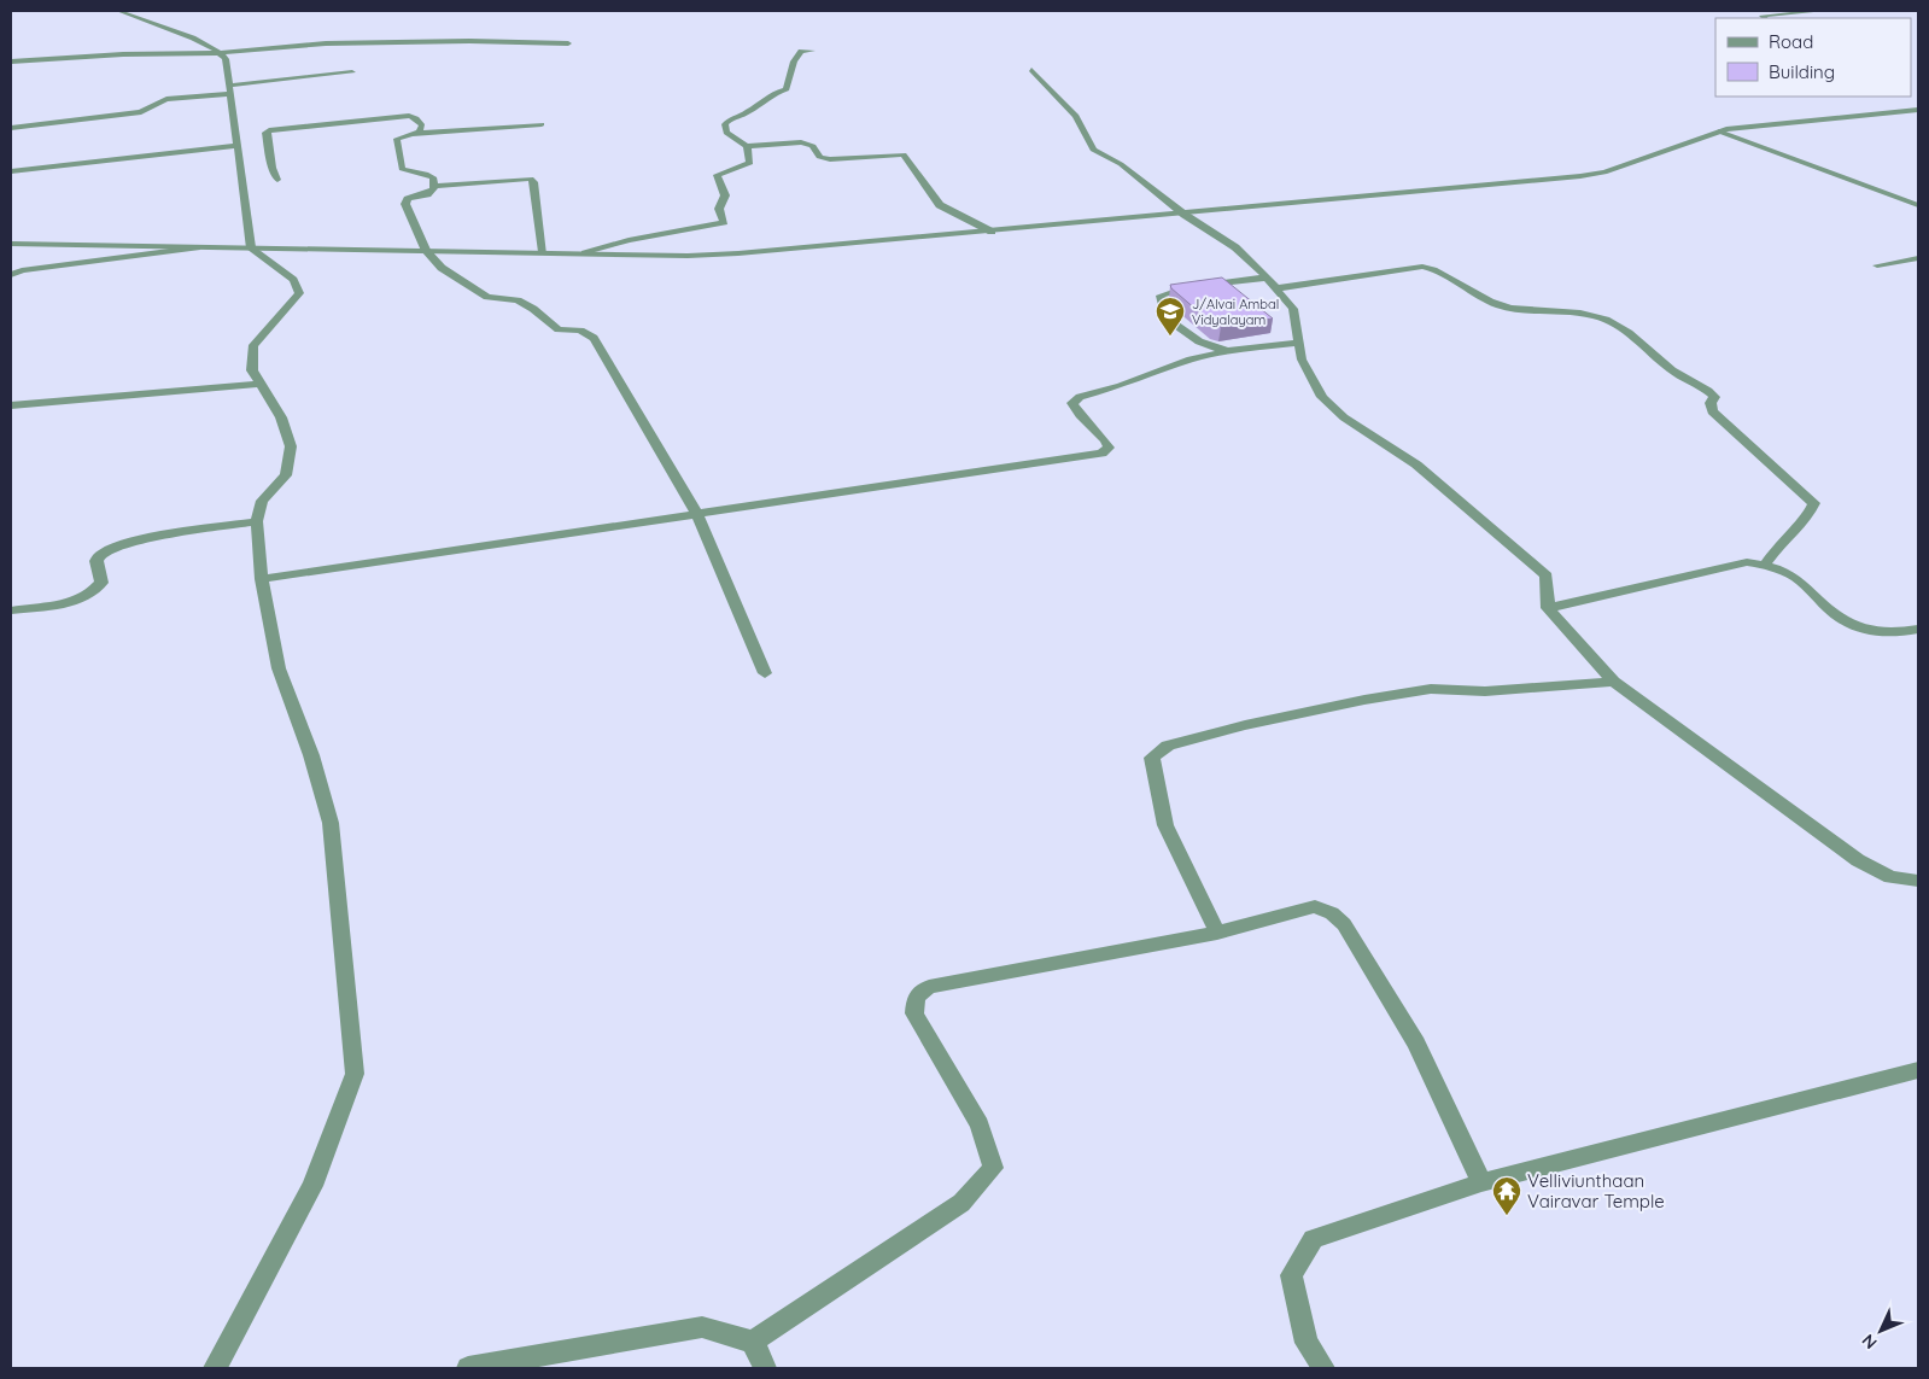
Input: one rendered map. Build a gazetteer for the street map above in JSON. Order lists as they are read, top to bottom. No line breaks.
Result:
{"places":{"school or university":["J/Alvai Ambal Vidyalayam"],"temple":["Velliviunthaan Vairavar Temple"]},"legend":["Road","Building"],"north":"bottom left"}
